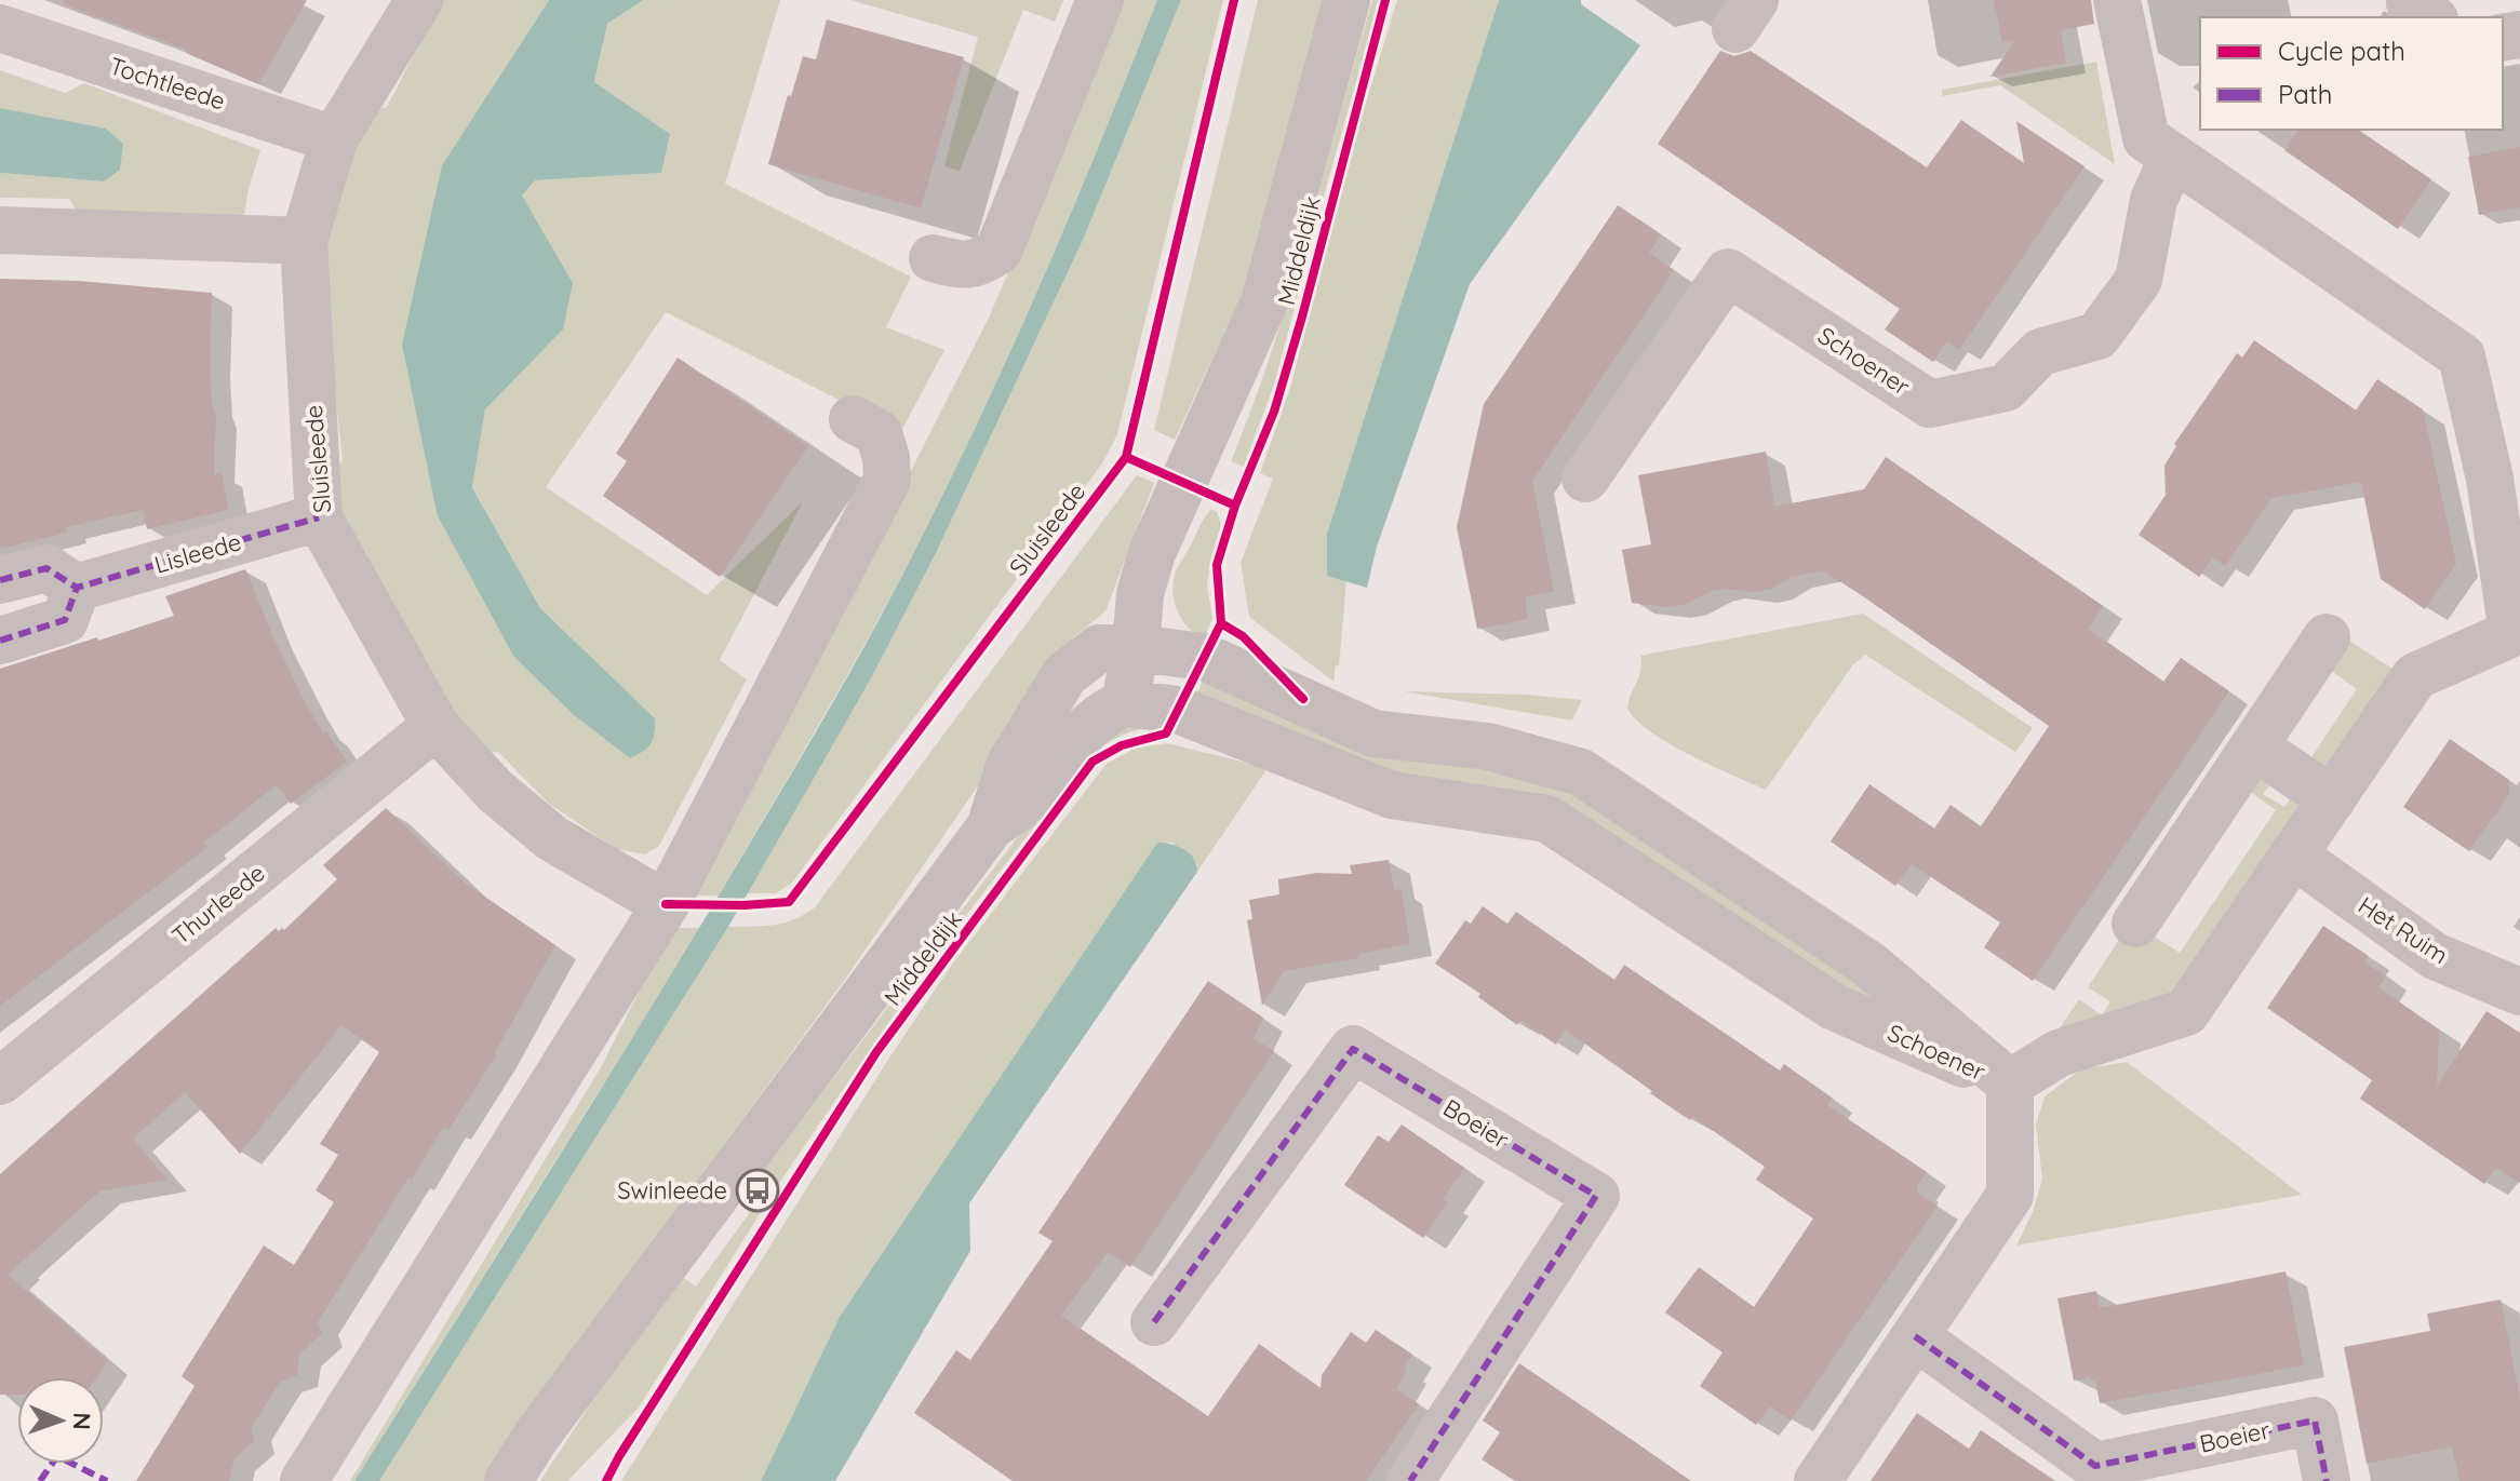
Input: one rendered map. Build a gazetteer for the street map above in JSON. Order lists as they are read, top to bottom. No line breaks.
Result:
{"streets":{"street":["Tochtleede","Middeldijk","Schoener","Sluisleede","Lisleede","Thurleede","Het Ruim","Boeier"]},"crossings":[["Tochtleede","Sluisleede"],["Middeldijk","Schoener"],["Schoener","Het Ruim"],["Sluisleede","Lisleede"],["Sluisleede","Thurleede"]],"places":{"bus stop":["Swinleede"]},"legend":["Cycle path","Path"],"north":"right"}
